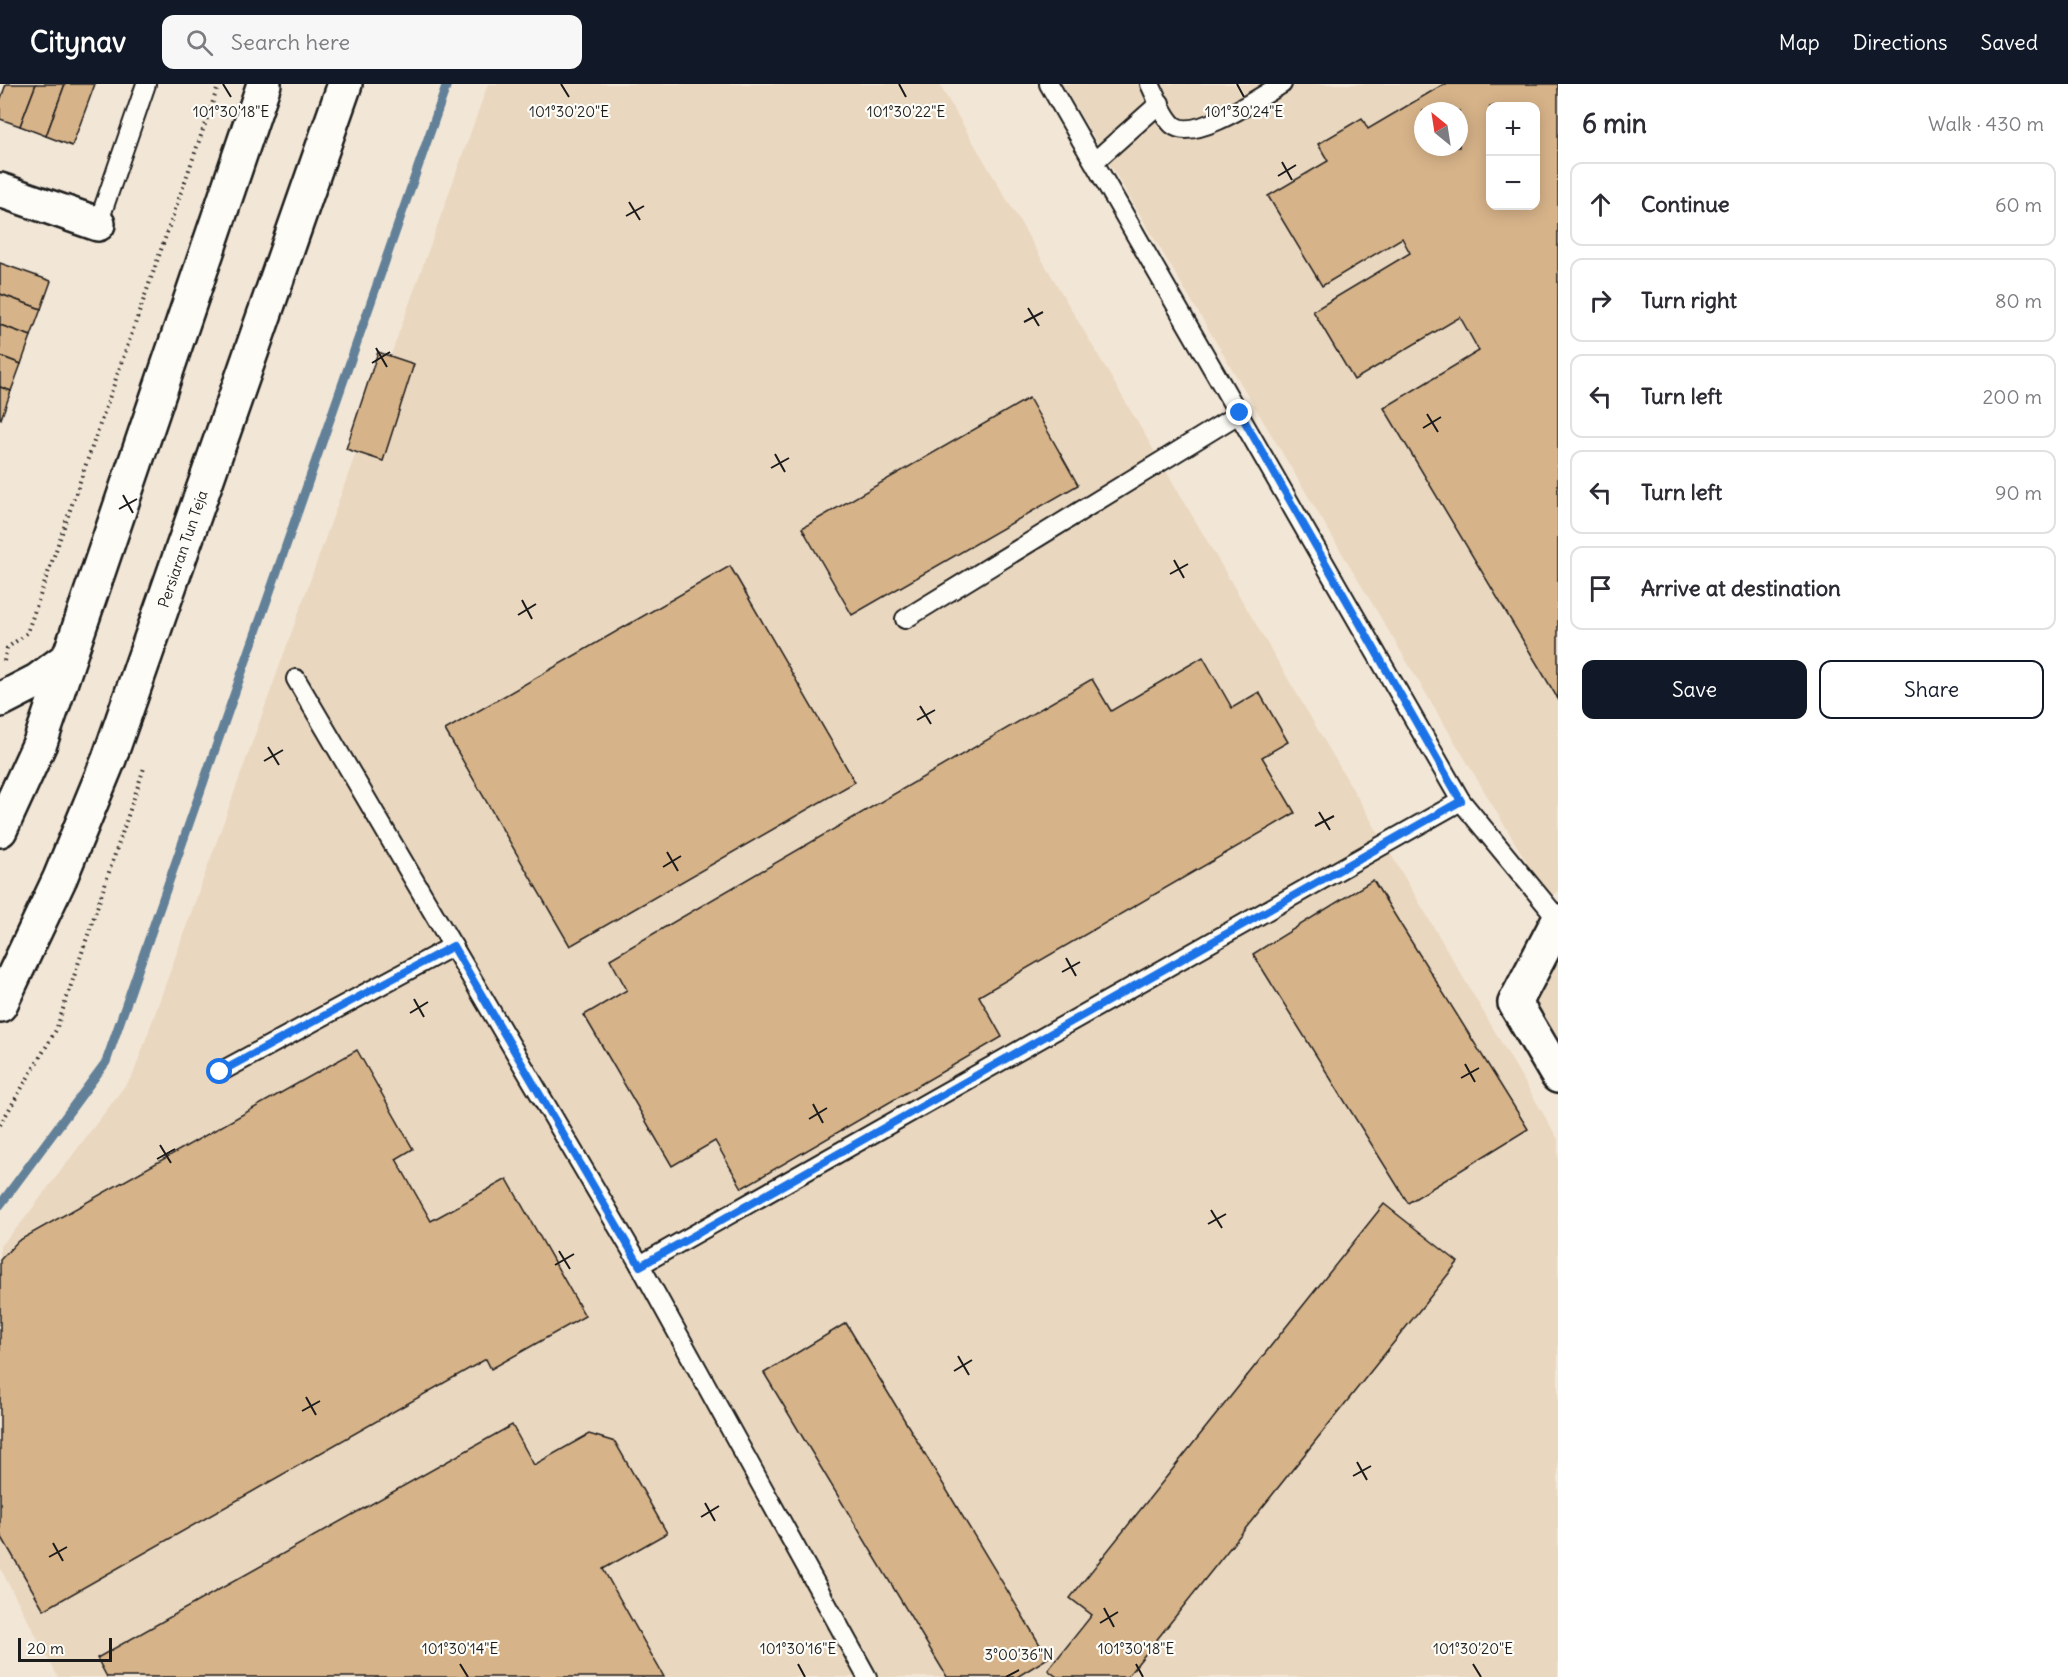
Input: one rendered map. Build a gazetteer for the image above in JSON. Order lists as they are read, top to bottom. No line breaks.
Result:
{"streets":{"main road":["Persiaran Tun Teja"]},"scale_bar":"20 m","north":"top left","page":{"header":"Citynav","search":"Search here","nav":["Map","Directions","Saved"],"heading":["6 min","Walk · 430 m"],"map_buttons":["+","−"],"list":[["Continue","60 m"],["Turn right","80 m"],["Turn left","200 m"],["Turn left","90 m"],"Arrive at destination"],"buttons":["Save","Share"],"scale":"20 m"},"coordinates":["101°30'18\"E","101°30'20\"E","101°30'22\"E","101°30'24\"E","101°30'14\"E","101°30'16\"E","3°00'36\"N"]}
